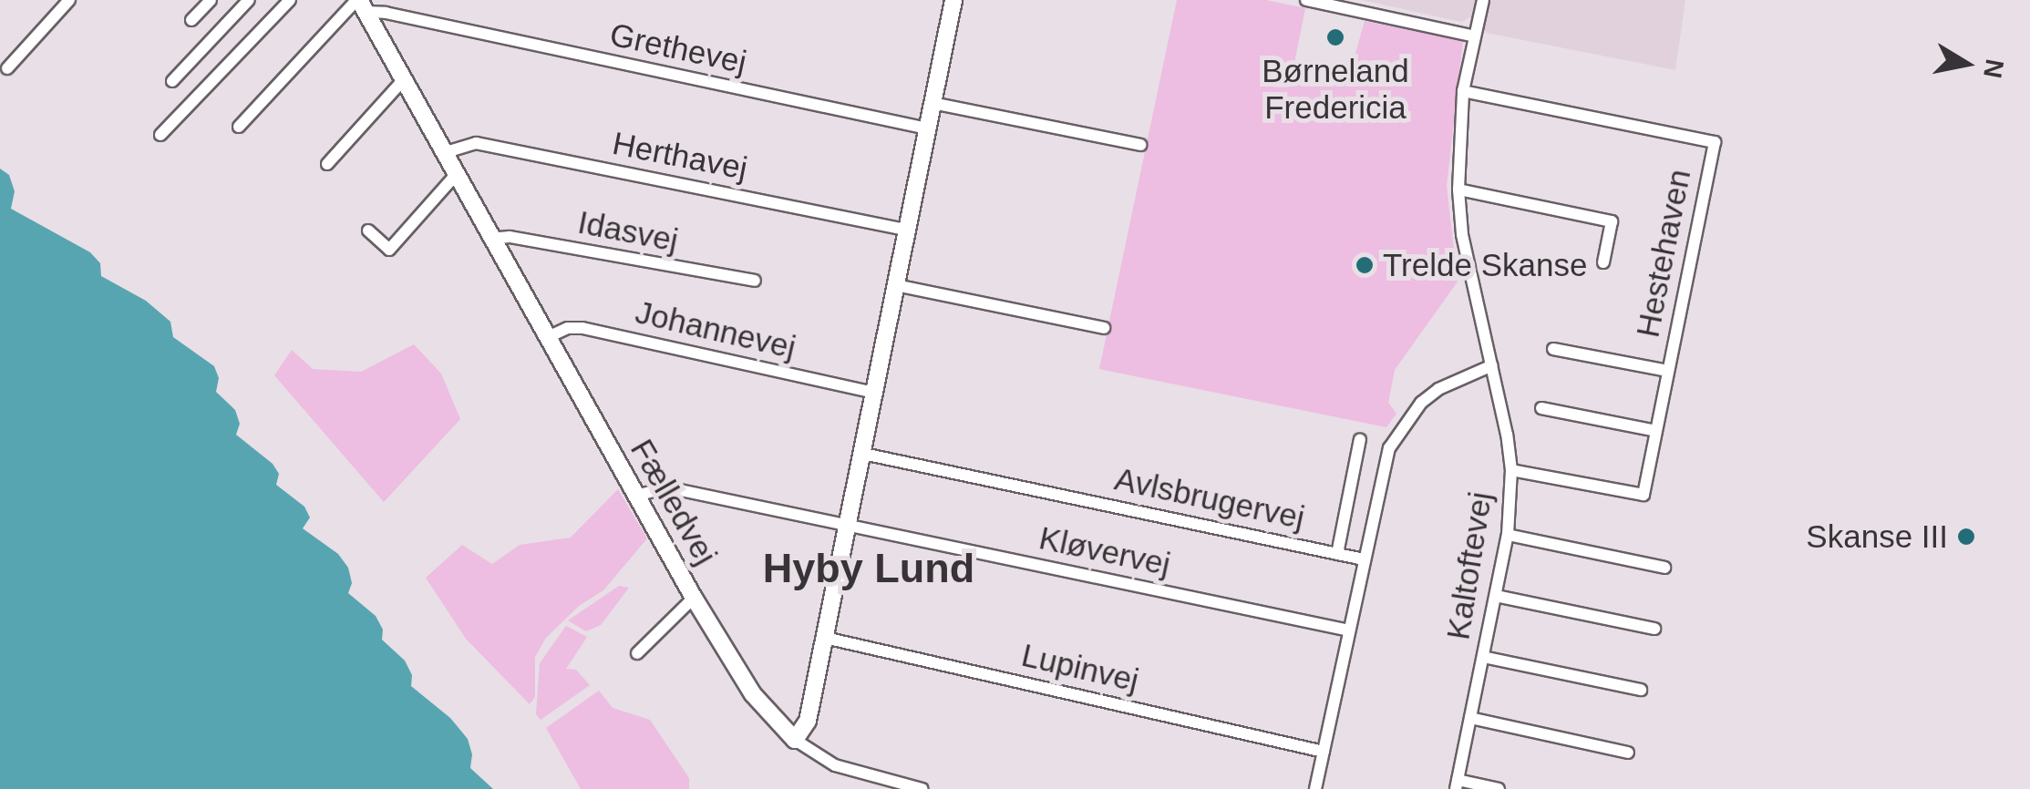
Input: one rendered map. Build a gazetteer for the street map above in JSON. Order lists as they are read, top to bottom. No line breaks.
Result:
{"streets":{"street":["Grethevej","Herthavej","Idasvej","Hestehaven","Johannevej","Avlsbrugervej","Fælledvej","Kløvervej","Kaltoftevej","Lupinvej"]},"crossings":[["Grethevej","Fælledvej"],["Herthavej","Fælledvej"],["Idasvej","Fælledvej"],["Hestehaven","Kaltoftevej"],["Johannevej","Fælledvej"],["Fælledvej","Kløvervej"]],"districts":["Hyby Lund"],"places":["Børneland Fredericia","Trelde Skanse","Skanse III"],"north":"right"}
